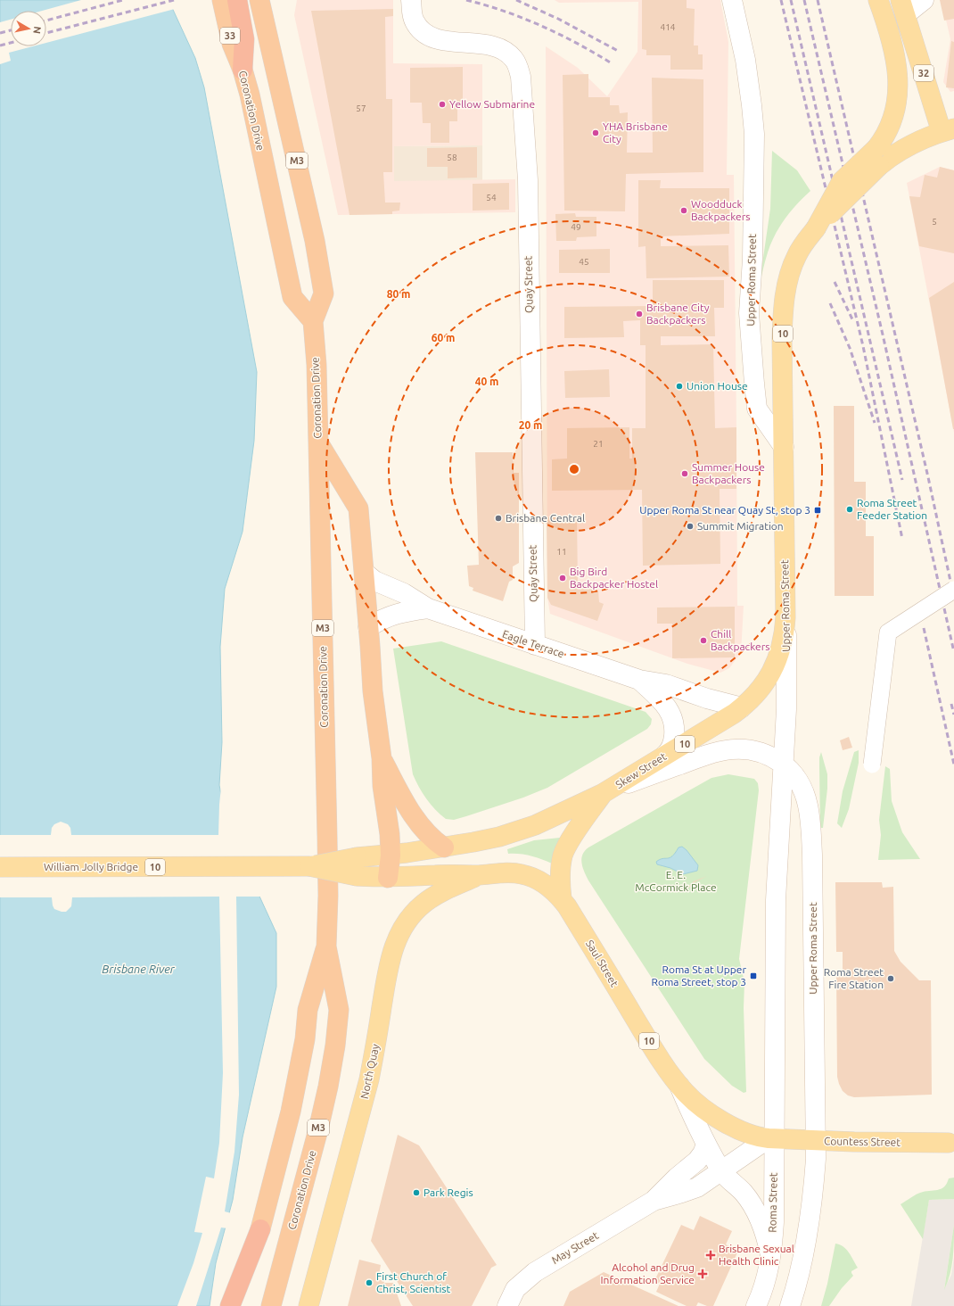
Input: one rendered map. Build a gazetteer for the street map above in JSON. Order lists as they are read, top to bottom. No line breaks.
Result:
{"streets":{"highway":["33","Coronation Drive","M3"],"main road":["32","Upper Roma Street","10","Skew Street","William Jolly Bridge","Saul Street","North Quay","Countess Street"],"street":["Quay Street","Eagle Terrace","Roma Street","May Street"]},"crossings":[["32","Upper Roma Street"],["Upper Roma Street","Skew Street"],["Upper Roma Street","Saul Street"],["Upper Roma Street","Countess Street"],["Upper Roma Street","Roma Street"],["Upper Roma Street","May Street"],["Quay Street","Eagle Terrace"],["Eagle Terrace","Skew Street"],["Skew Street","William Jolly Bridge"],["William Jolly Bridge","Saul Street"],["Saul Street","North Quay"],["Saul Street","Countess Street"],["Saul Street","Roma Street"],["Saul Street","May Street"],["Countess Street","Roma Street"],["Countess Street","May Street"],["Roma Street","May Street"]],"water":["Brisbane River"],"parks":["E. E. McCormick Place"],"places":{"other":["Yellow Submarine","YHA Brisbane City","Woodduck Backpackers","Brisbane City Backpackers","Union House","Summer House Backpackers","Roma Street Feeder Station","Brisbane Central","Summit Migration","Big Bird Backpacker Hostel","Chill Backpackers","Roma Street Fire Station","Park Regis","First Church of Christ, Scientist"],"transit":["Upper Roma St near Quay St, stop 3","Roma St at Upper Roma Street, stop 3"],"health":["Brisbane Sexual Health Clinic","Alcohol and Drug Information Service"]},"house_numbers":["414","57","58","54","5","49","45","21","11"],"north":"right","rings":["80 m","60 m","40 m","20 m"]}
